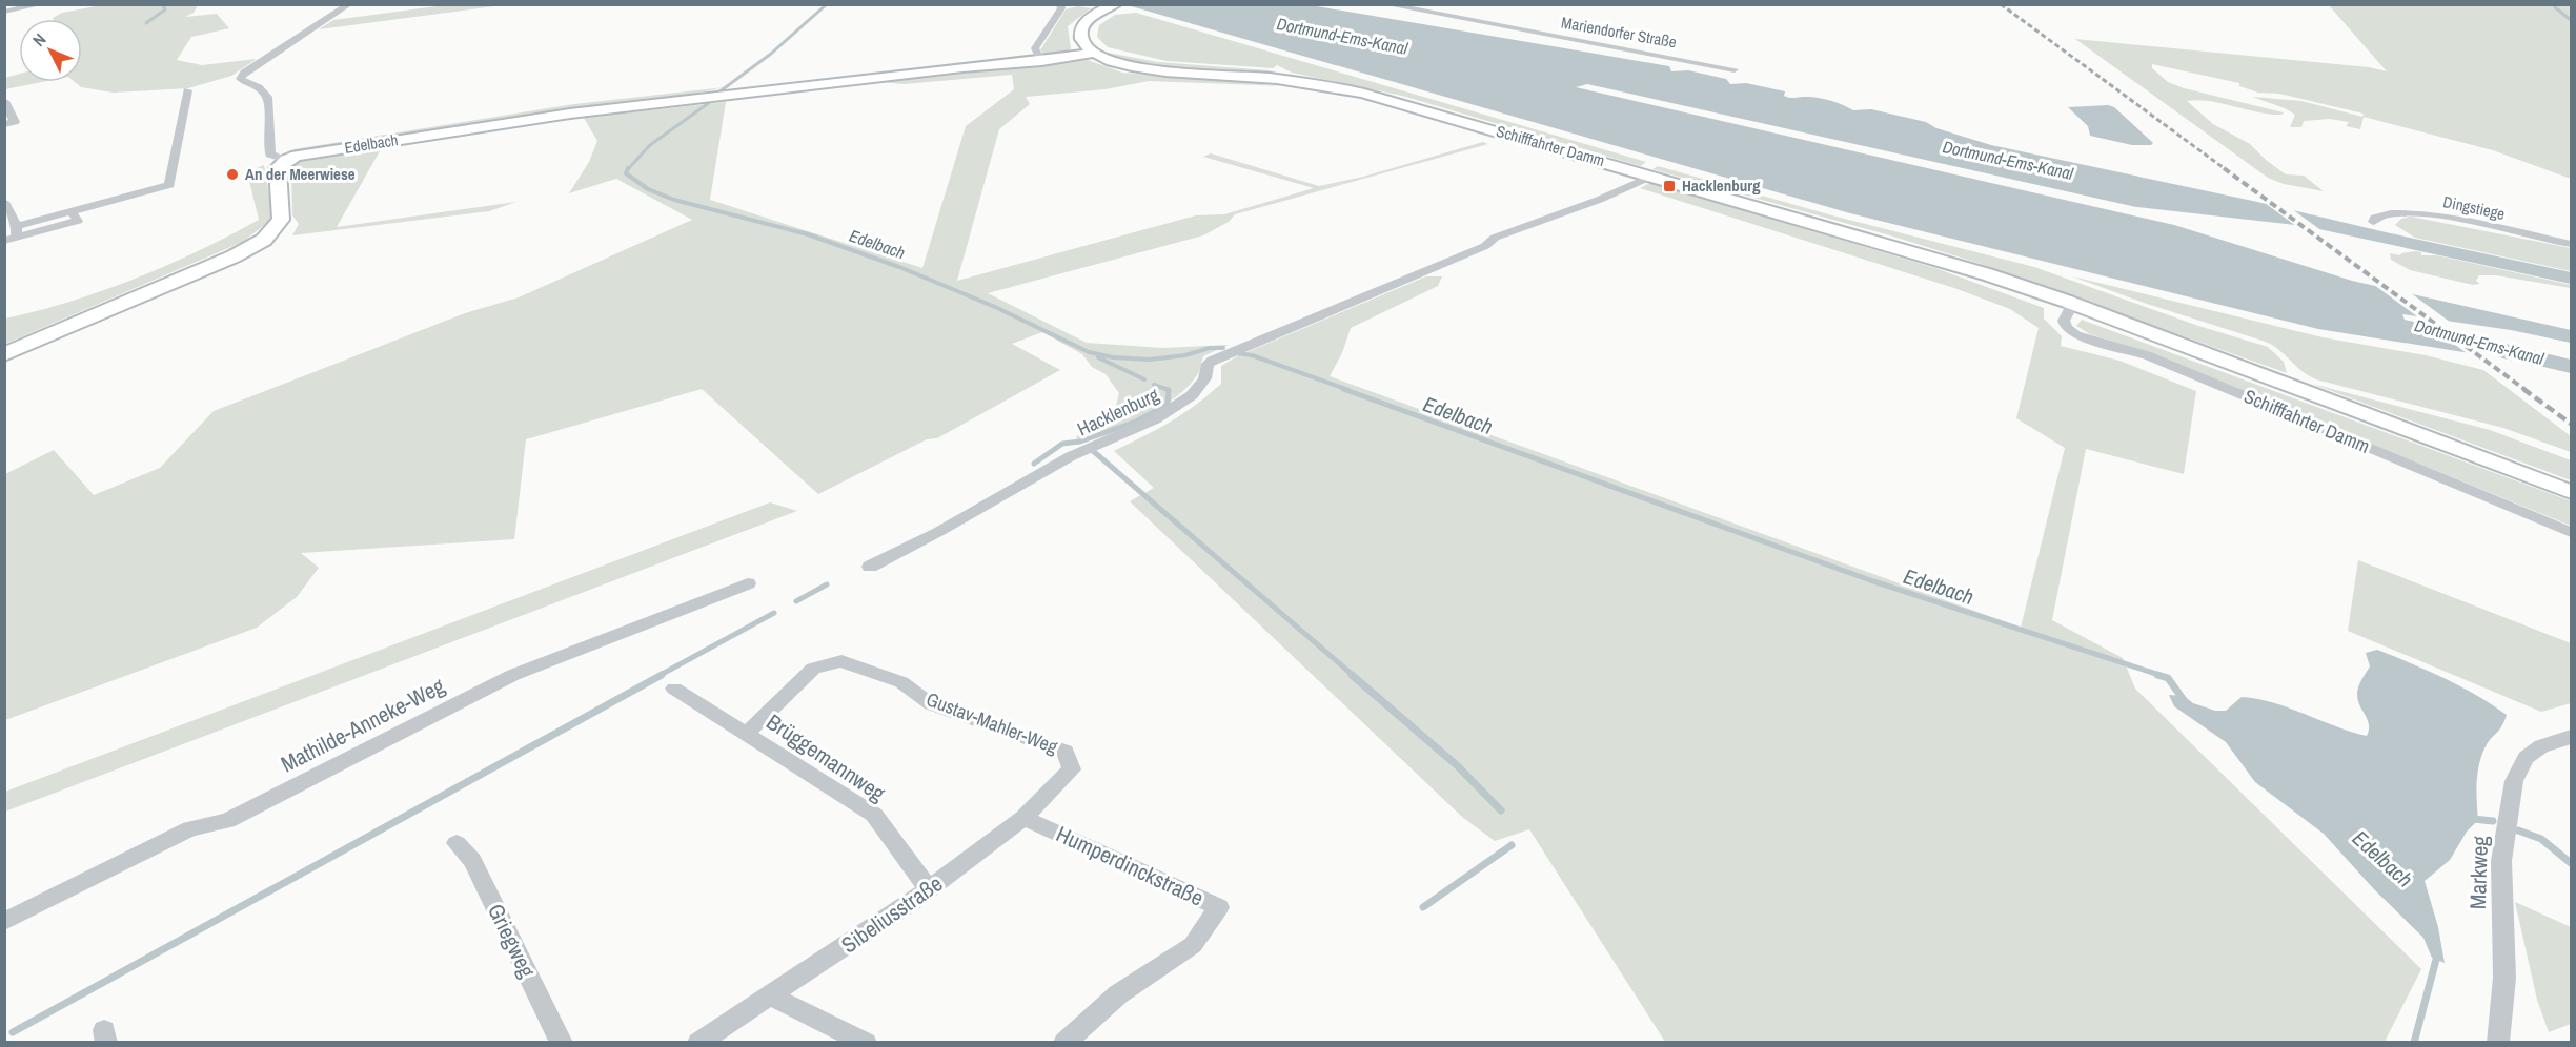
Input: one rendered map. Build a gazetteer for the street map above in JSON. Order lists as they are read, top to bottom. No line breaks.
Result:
{"streets":{"main road":["Edelbach","Schifffahrter Damm"],"street":["Mariendorfer Straße","Dingstiege","Hacklenburg","Gustav-Mahler-Weg","Mathilde-Anneke-Weg","Brüggemannweg","Humperdinckstraße","Markweg","Sibeliusstraße","Griegweg"]},"crossings":[["Edelbach","Schifffahrter Damm"],["Schifffahrter Damm","Hacklenburg"],["Gustav-Mahler-Weg","Brüggemannweg"],["Gustav-Mahler-Weg","Sibeliusstraße"],["Brüggemannweg","Sibeliusstraße"],["Humperdinckstraße","Sibeliusstraße"]],"water":["Dortmund-Ems-Kanal","Edelbach"],"places":{"other":["An der Meerwiese"],"transit":["Hacklenburg"]},"north":"top left"}
